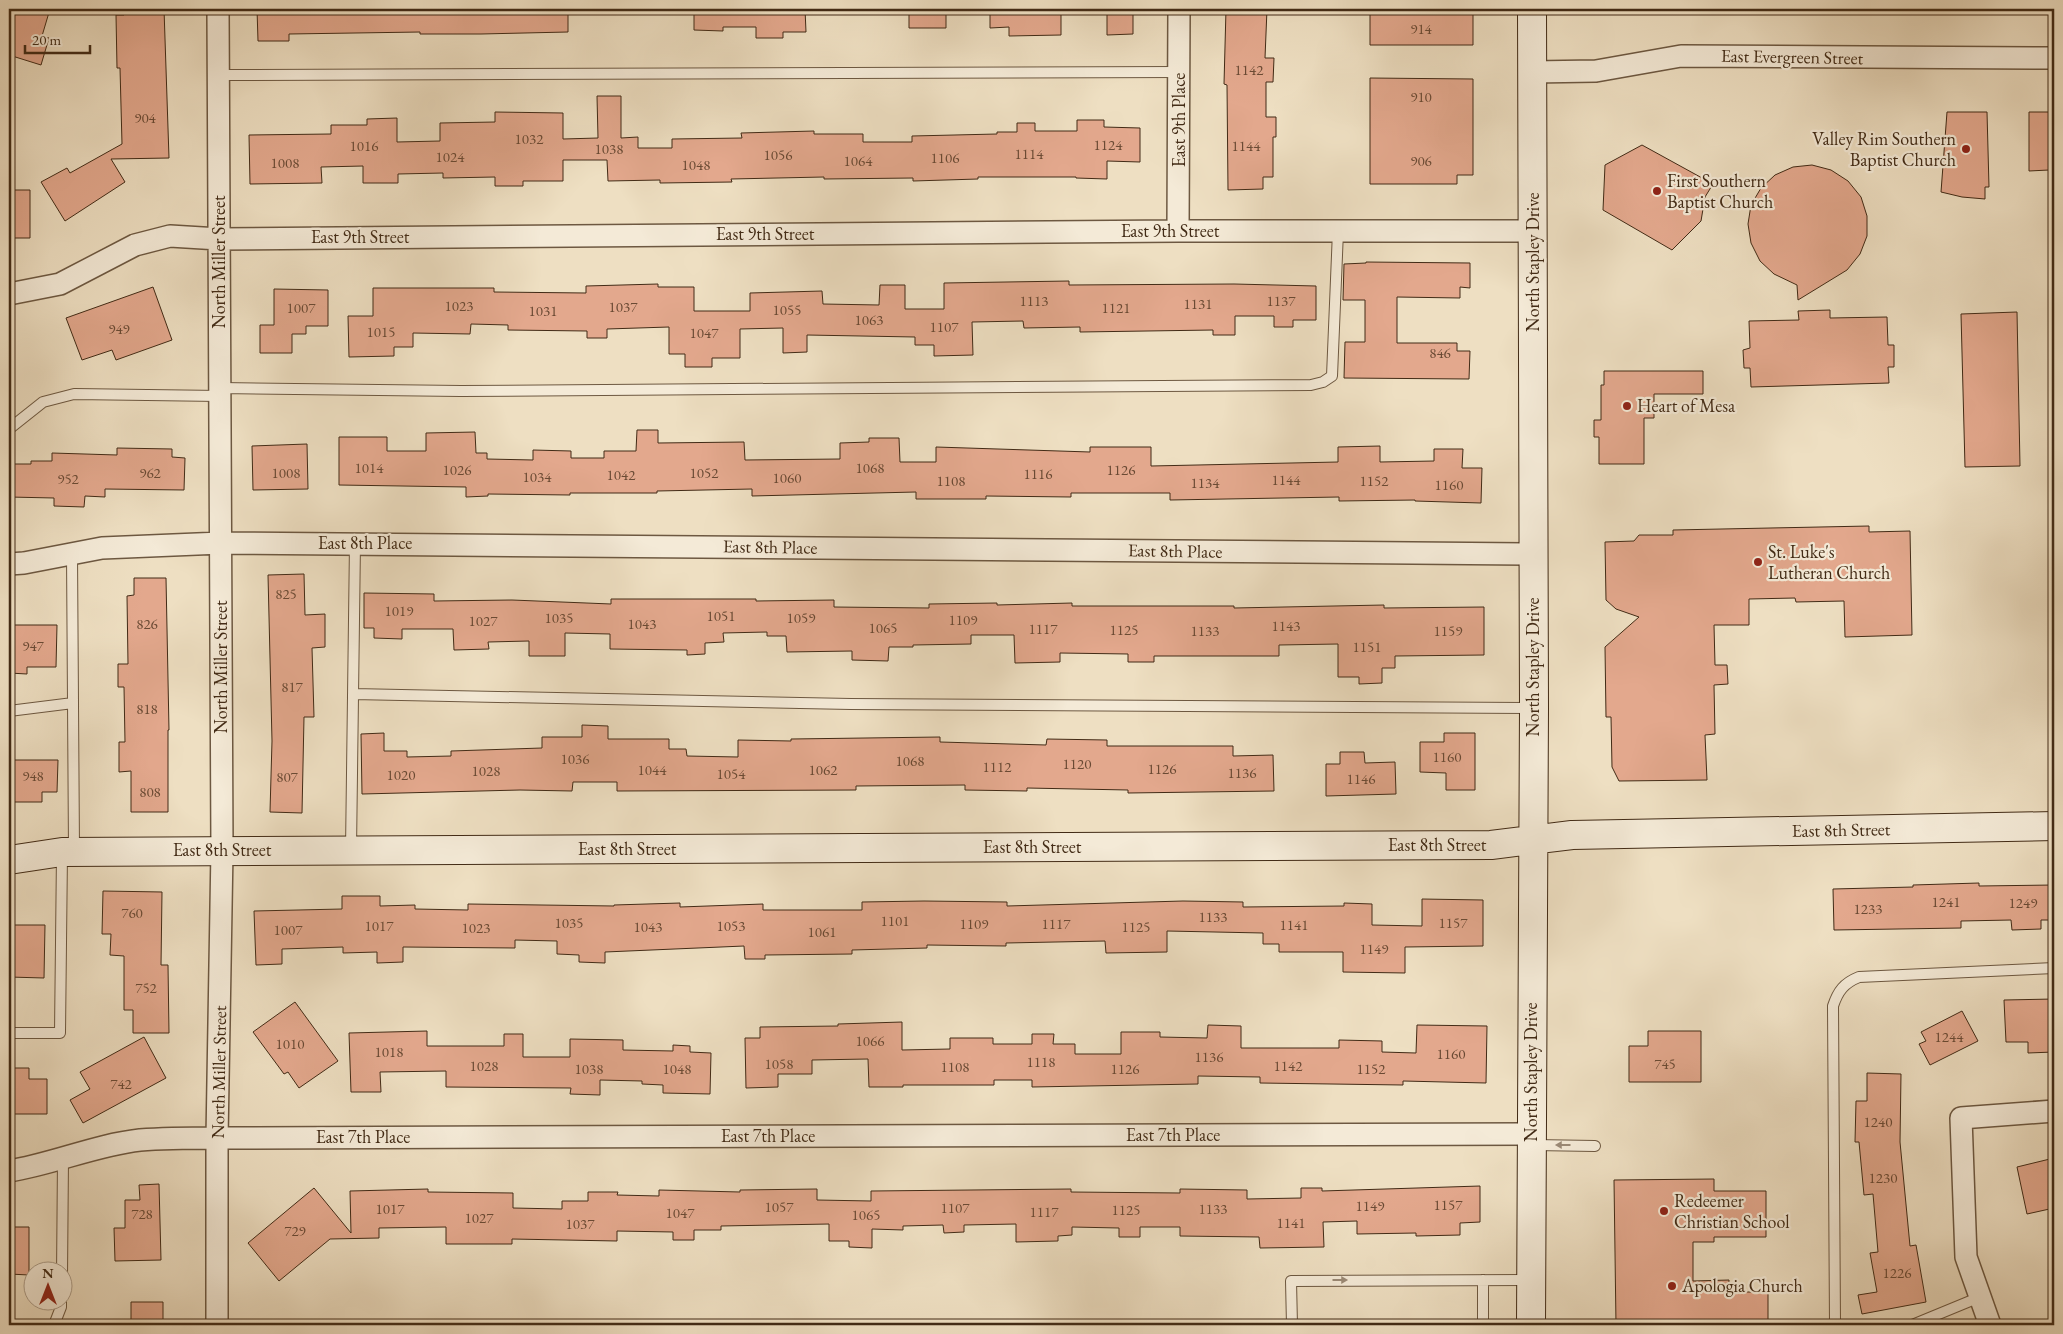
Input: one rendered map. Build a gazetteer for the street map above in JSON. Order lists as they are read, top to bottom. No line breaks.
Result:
{"streets":{"street":["East Evergreen Street","East 9th Place","East 9th Street","North Miller Street","North Stapley Drive","East 8th Place","East 8th Street","East 7th Place"]},"crossings":[["East Evergreen Street","North Stapley Drive"],["East 9th Place","East 9th Street"],["East 9th Street","North Miller Street"],["East 9th Street","North Stapley Drive"],["North Miller Street","East 8th Place"],["North Miller Street","East 8th Street"],["North Miller Street","East 7th Place"],["North Stapley Drive","East 8th Place"],["North Stapley Drive","East 8th Street"],["North Stapley Drive","East 7th Place"]],"places":["Valley Rim Southern Baptist Church","First Southern Baptist Church","Heart of Mesa","St. Luke's Lutheran Church","Redeemer Christian School","Apologia Church"],"house_numbers":["914","1142","910","904","1032","1124","1016","1144","1038","1114","1056","1024","1106","1064","906","1008","1048","1113","1137","1131","1023","1037","1007","1121","1055","1031","1063","1107","949","1015","1047","846","1014","1068","1026","1126","962","1008","1052","1116","1042","1034","1060","952","1144","1108","1152","1134","1160","825","1019","1051","1035","1059","1109","1027","826","1043","1143","1065","1117","1125","1133","1159","947","1151","817","818","1160","1036","1068","1120","1112","1126","1044","1062","1028","1136","1054","1020","948","807","1146","808","1241","1249","1233","760","1133","1101","1035","1157","1109","1117","1141","1017","1053","1043","1125","1023","1007","1061","1149","752","1244","1066","1010","1018","1160","1136","1118","1058","745","1028","1142","1108","1038","1048","1126","1152","742","1240","1230","1157","1149","1057","1107","1017","1133","1125","1117","1047","728","1065","1027","1141","1037","729","1226"],"scale_bar":"20 m","north":"top"}
